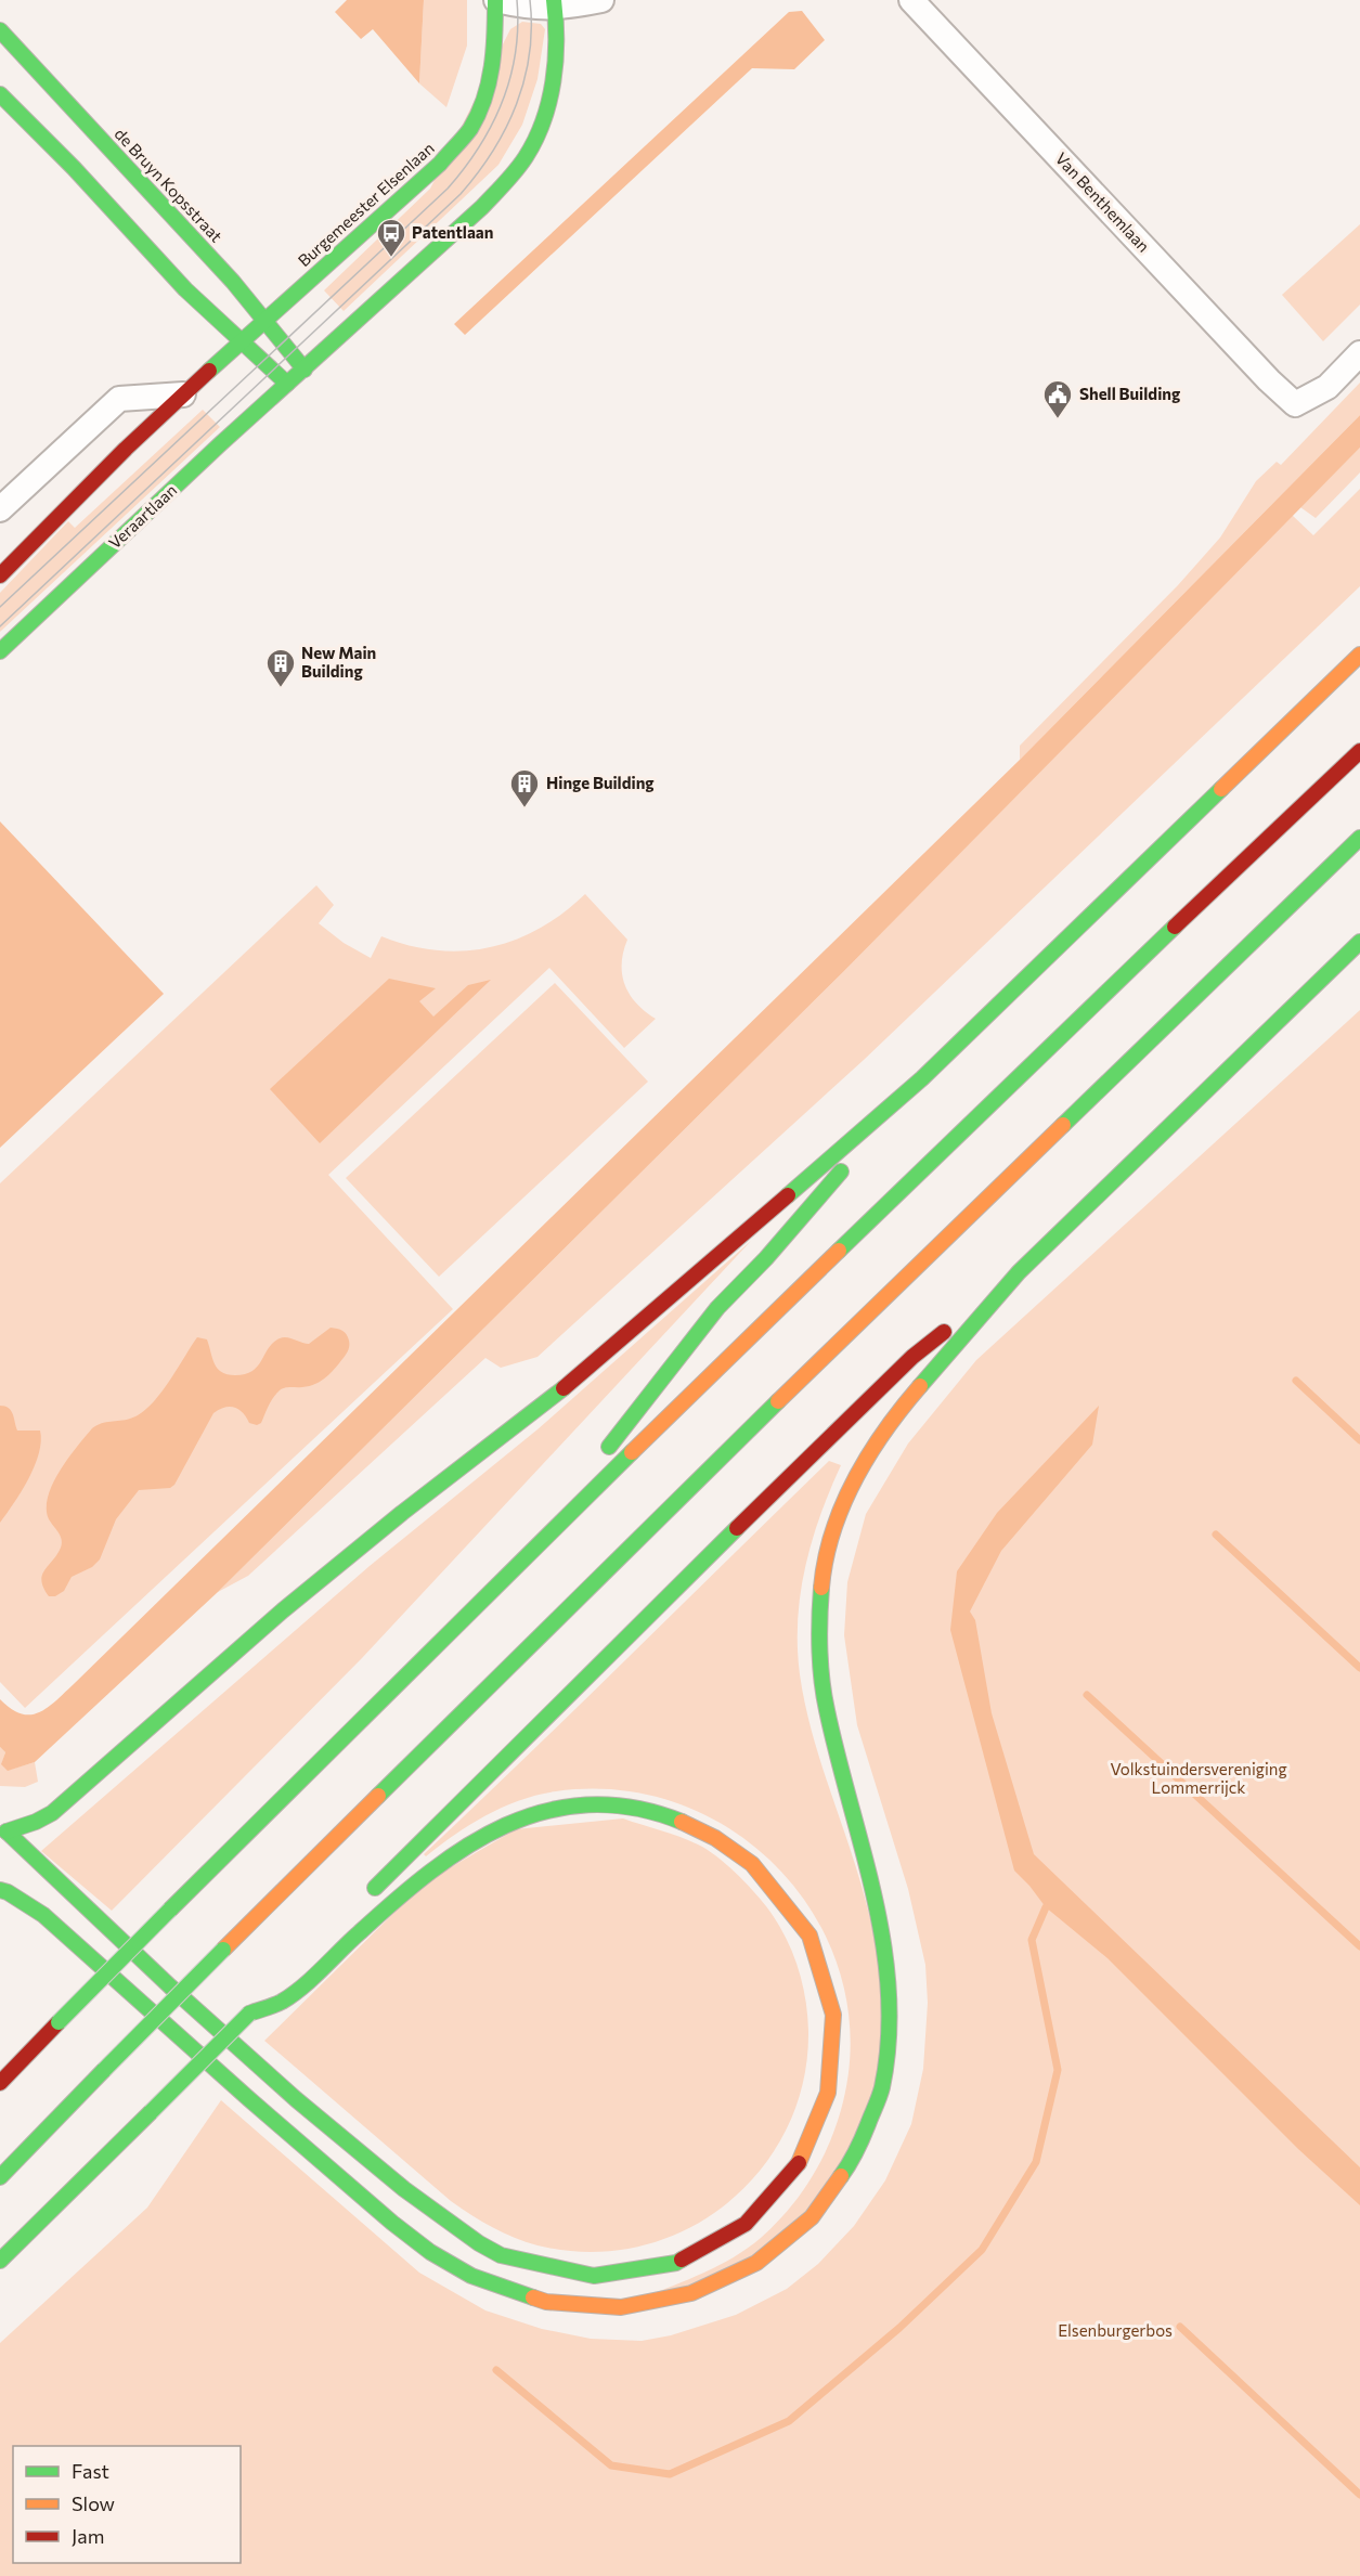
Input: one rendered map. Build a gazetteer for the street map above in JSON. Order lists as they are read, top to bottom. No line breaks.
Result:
{"streets":{"main road":["de Bruyn Kopsstraat","Burgemeester Elsenlaan","Veraartlaan"],"street":["Van Benthemlaan"]},"crossings":[["de Bruyn Kopsstraat","Burgemeester Elsenlaan"]],"parks":["Volkstuindersvereniging Lommerrijck","Elsenburgerbos"],"places":{"bus stop":["Patentlaan"],"public building":["Shell Building"],"building":["New Main Building","Hinge Building"]},"legend":["Fast","Slow","Jam"]}
